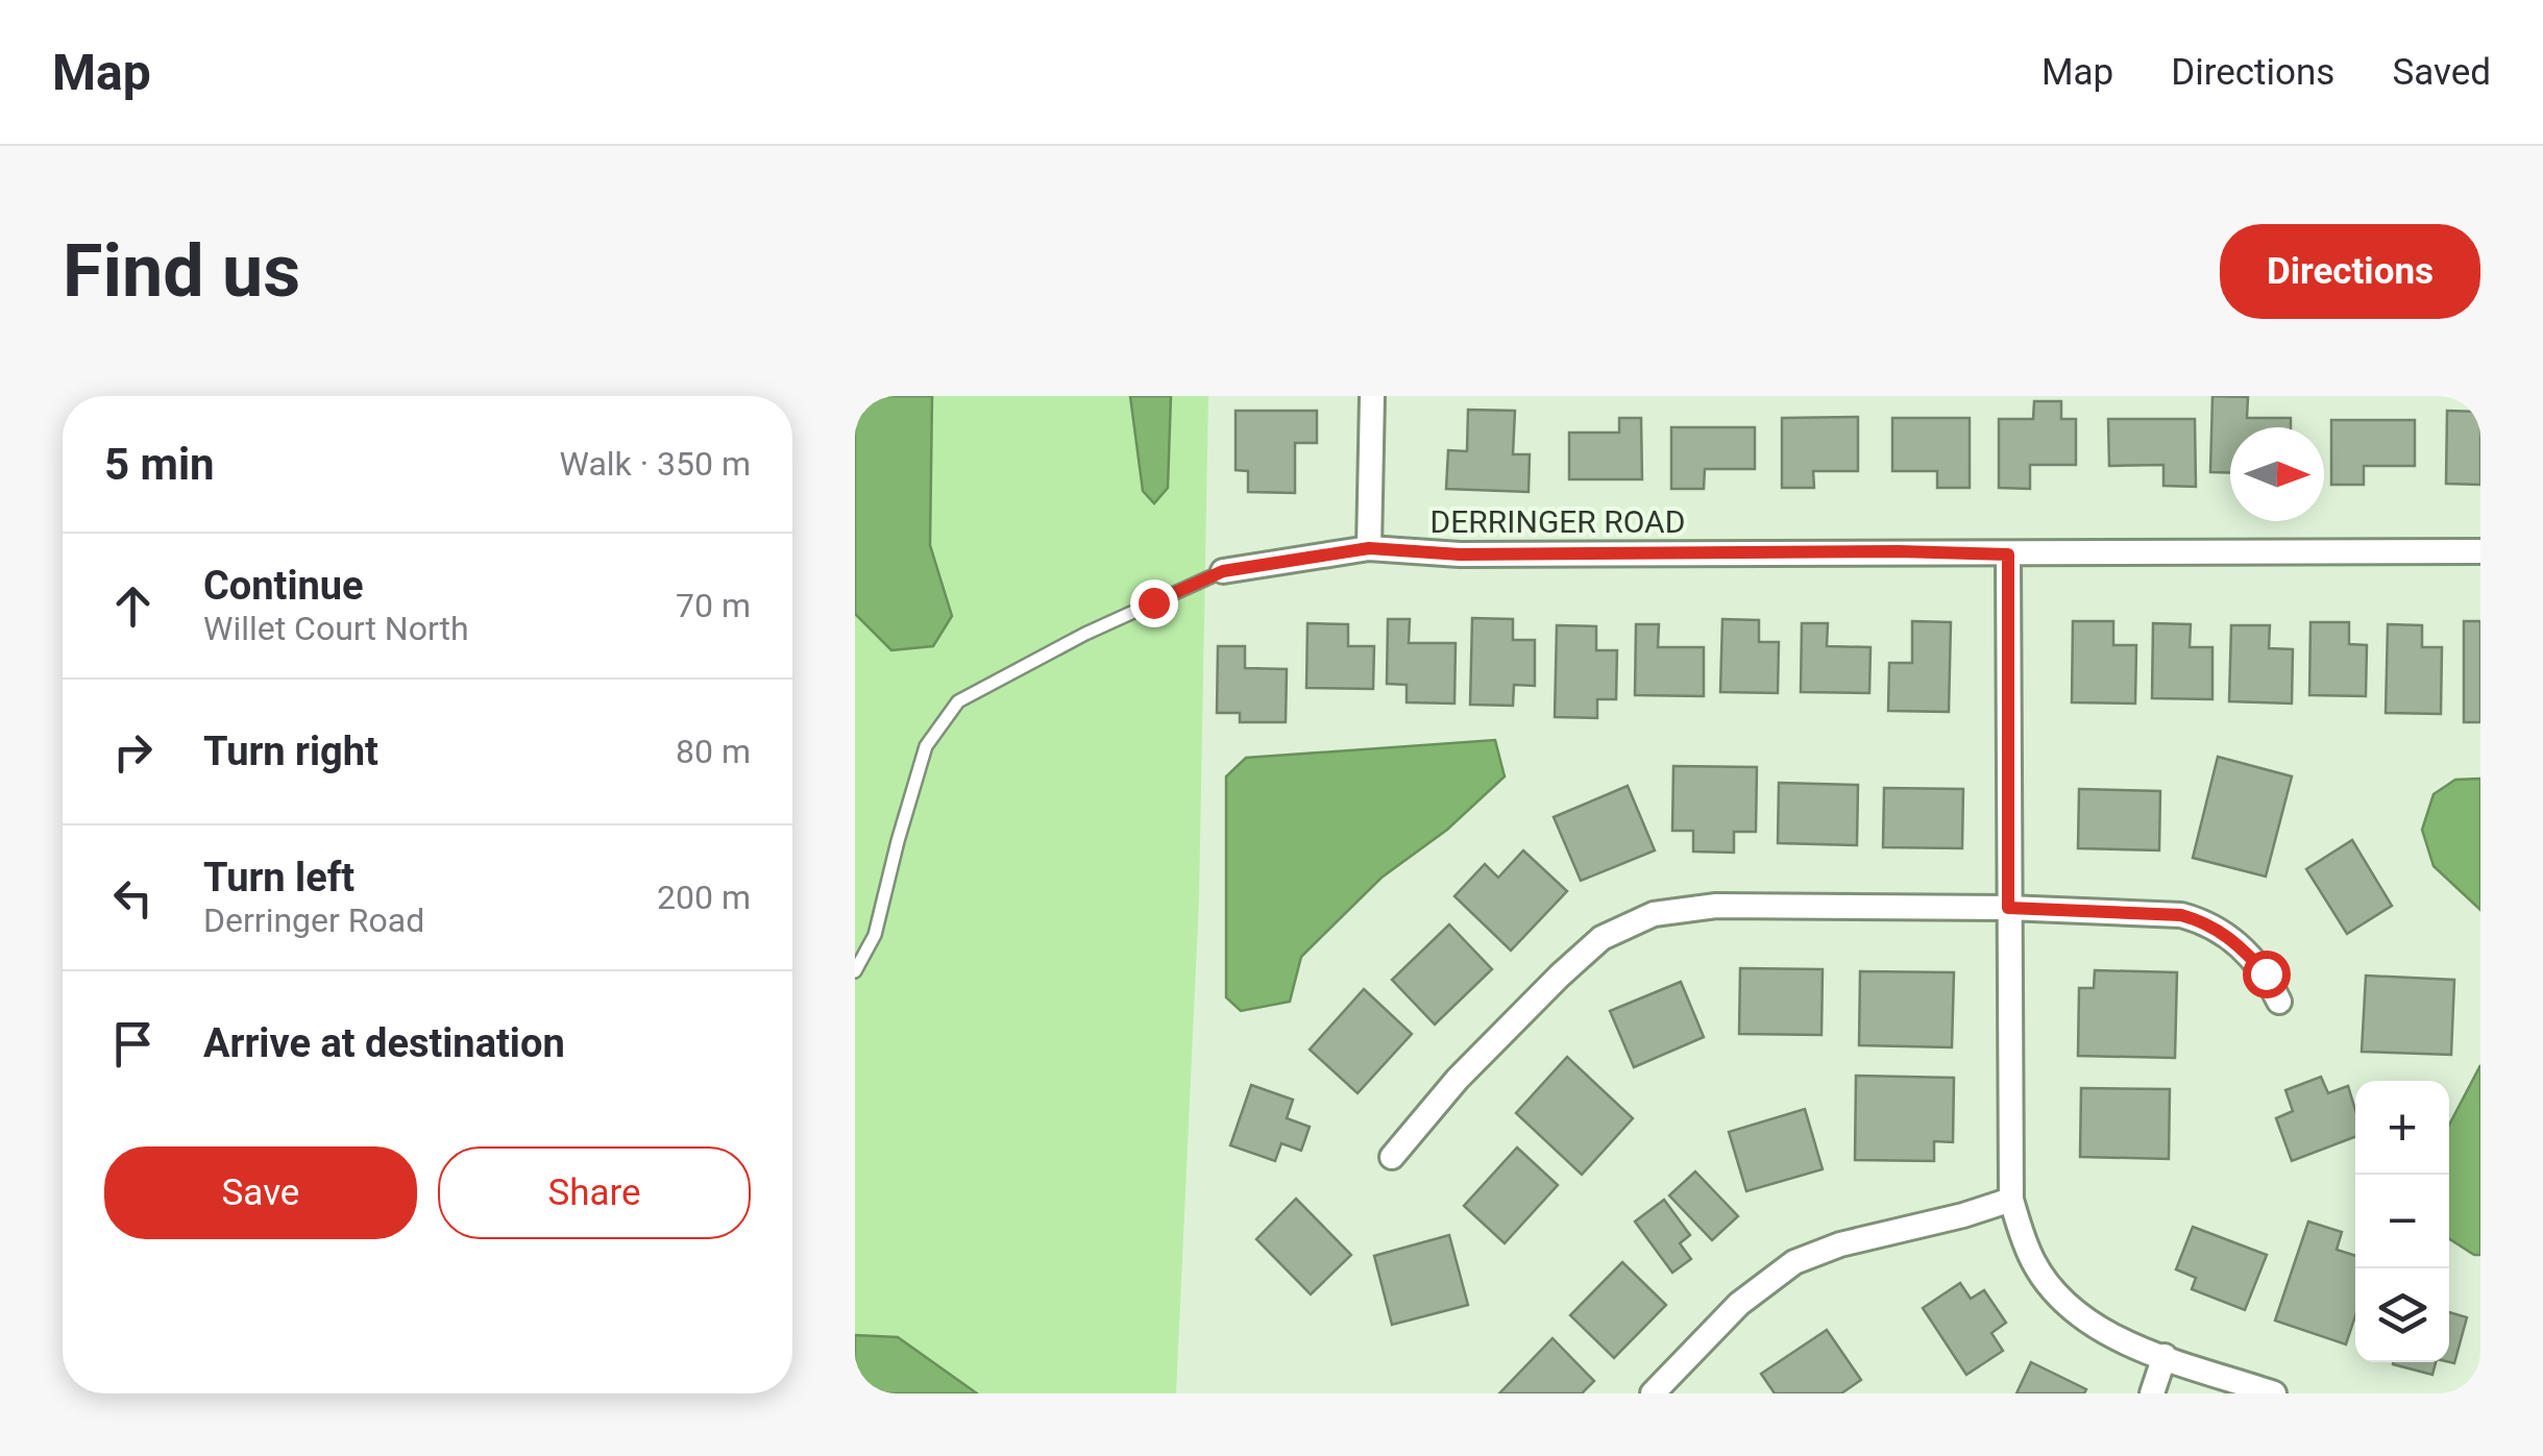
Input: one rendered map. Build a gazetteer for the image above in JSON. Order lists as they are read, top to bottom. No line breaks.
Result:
{"streets":{"street":["DERRINGER ROAD"]},"north":"right","page":{"header":"Map","nav":["Map","Directions","Saved"],"buttons":["Directions",["Save","Share"]],"title":"Find us","heading":["5 min","Walk · 350 m"],"list":[["Continue","Willet Court North","70 m"],["Turn right","80 m"],["Turn left","Derringer Road","200 m"],"Arrive at destination"],"map_buttons":["+","−"]}}
